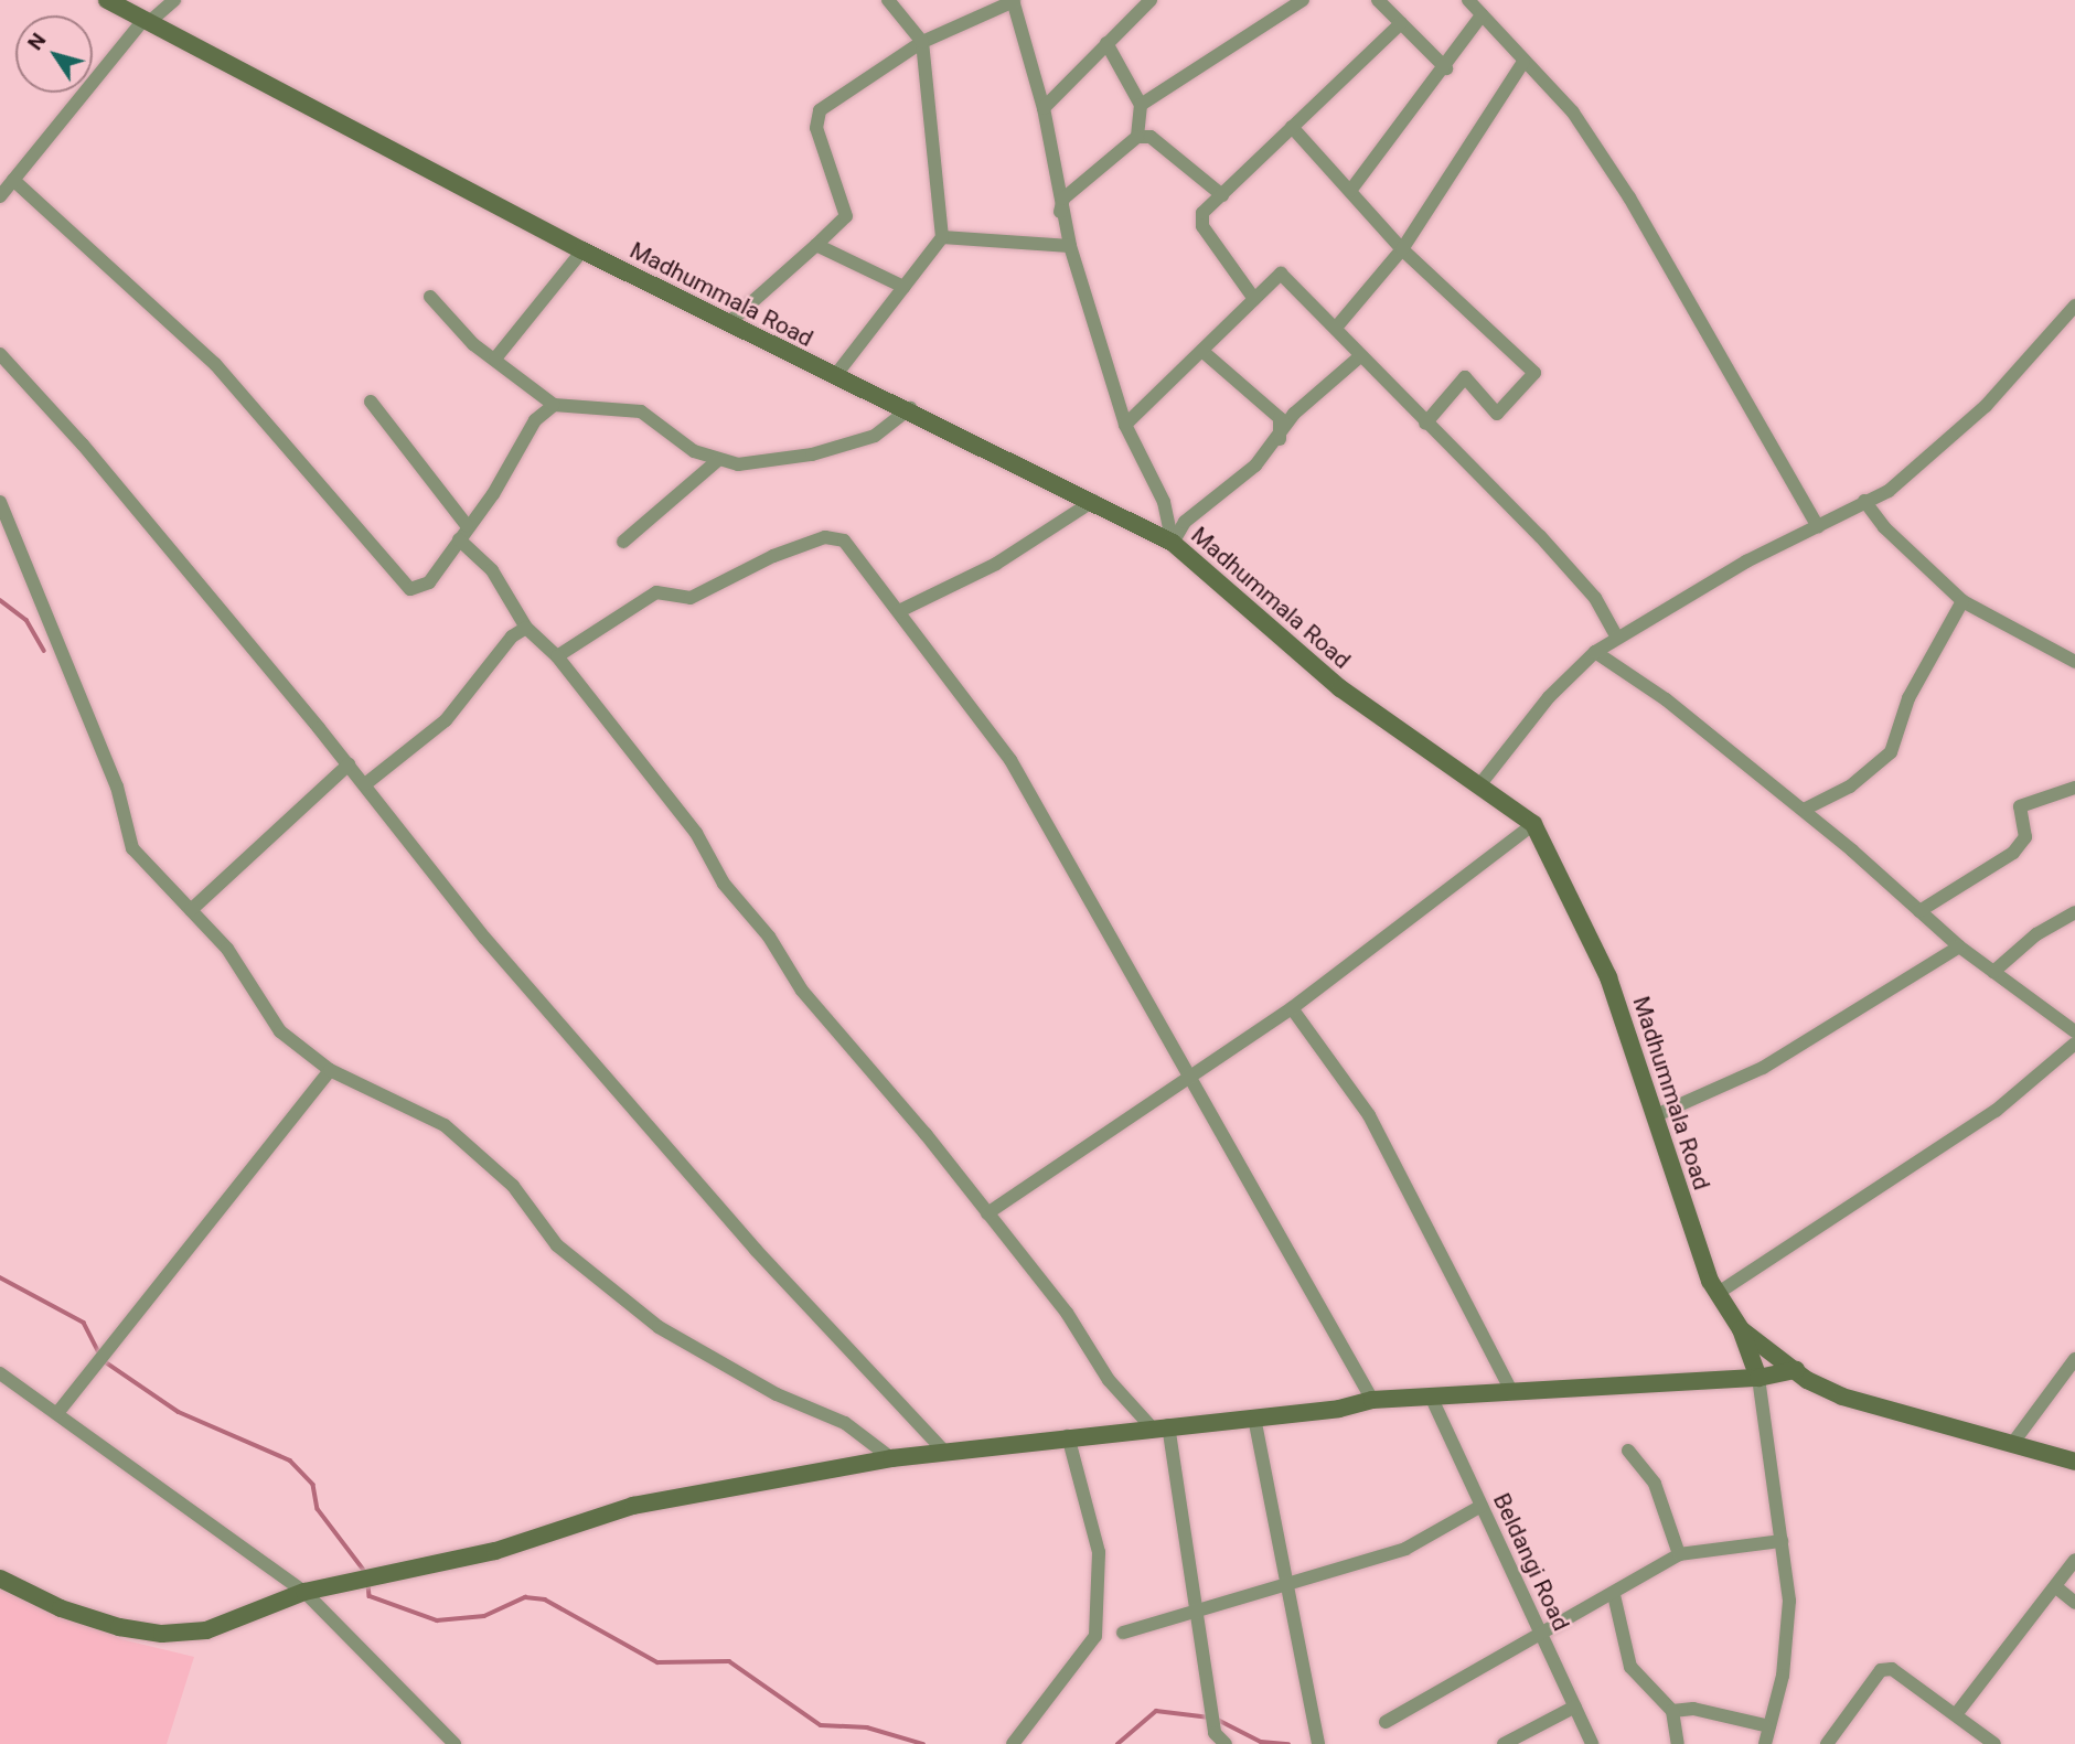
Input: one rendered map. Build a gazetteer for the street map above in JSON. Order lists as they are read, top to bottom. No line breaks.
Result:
{"streets":{"street":["Madhummala Road","Beldangi Road"]},"north":"top left"}
